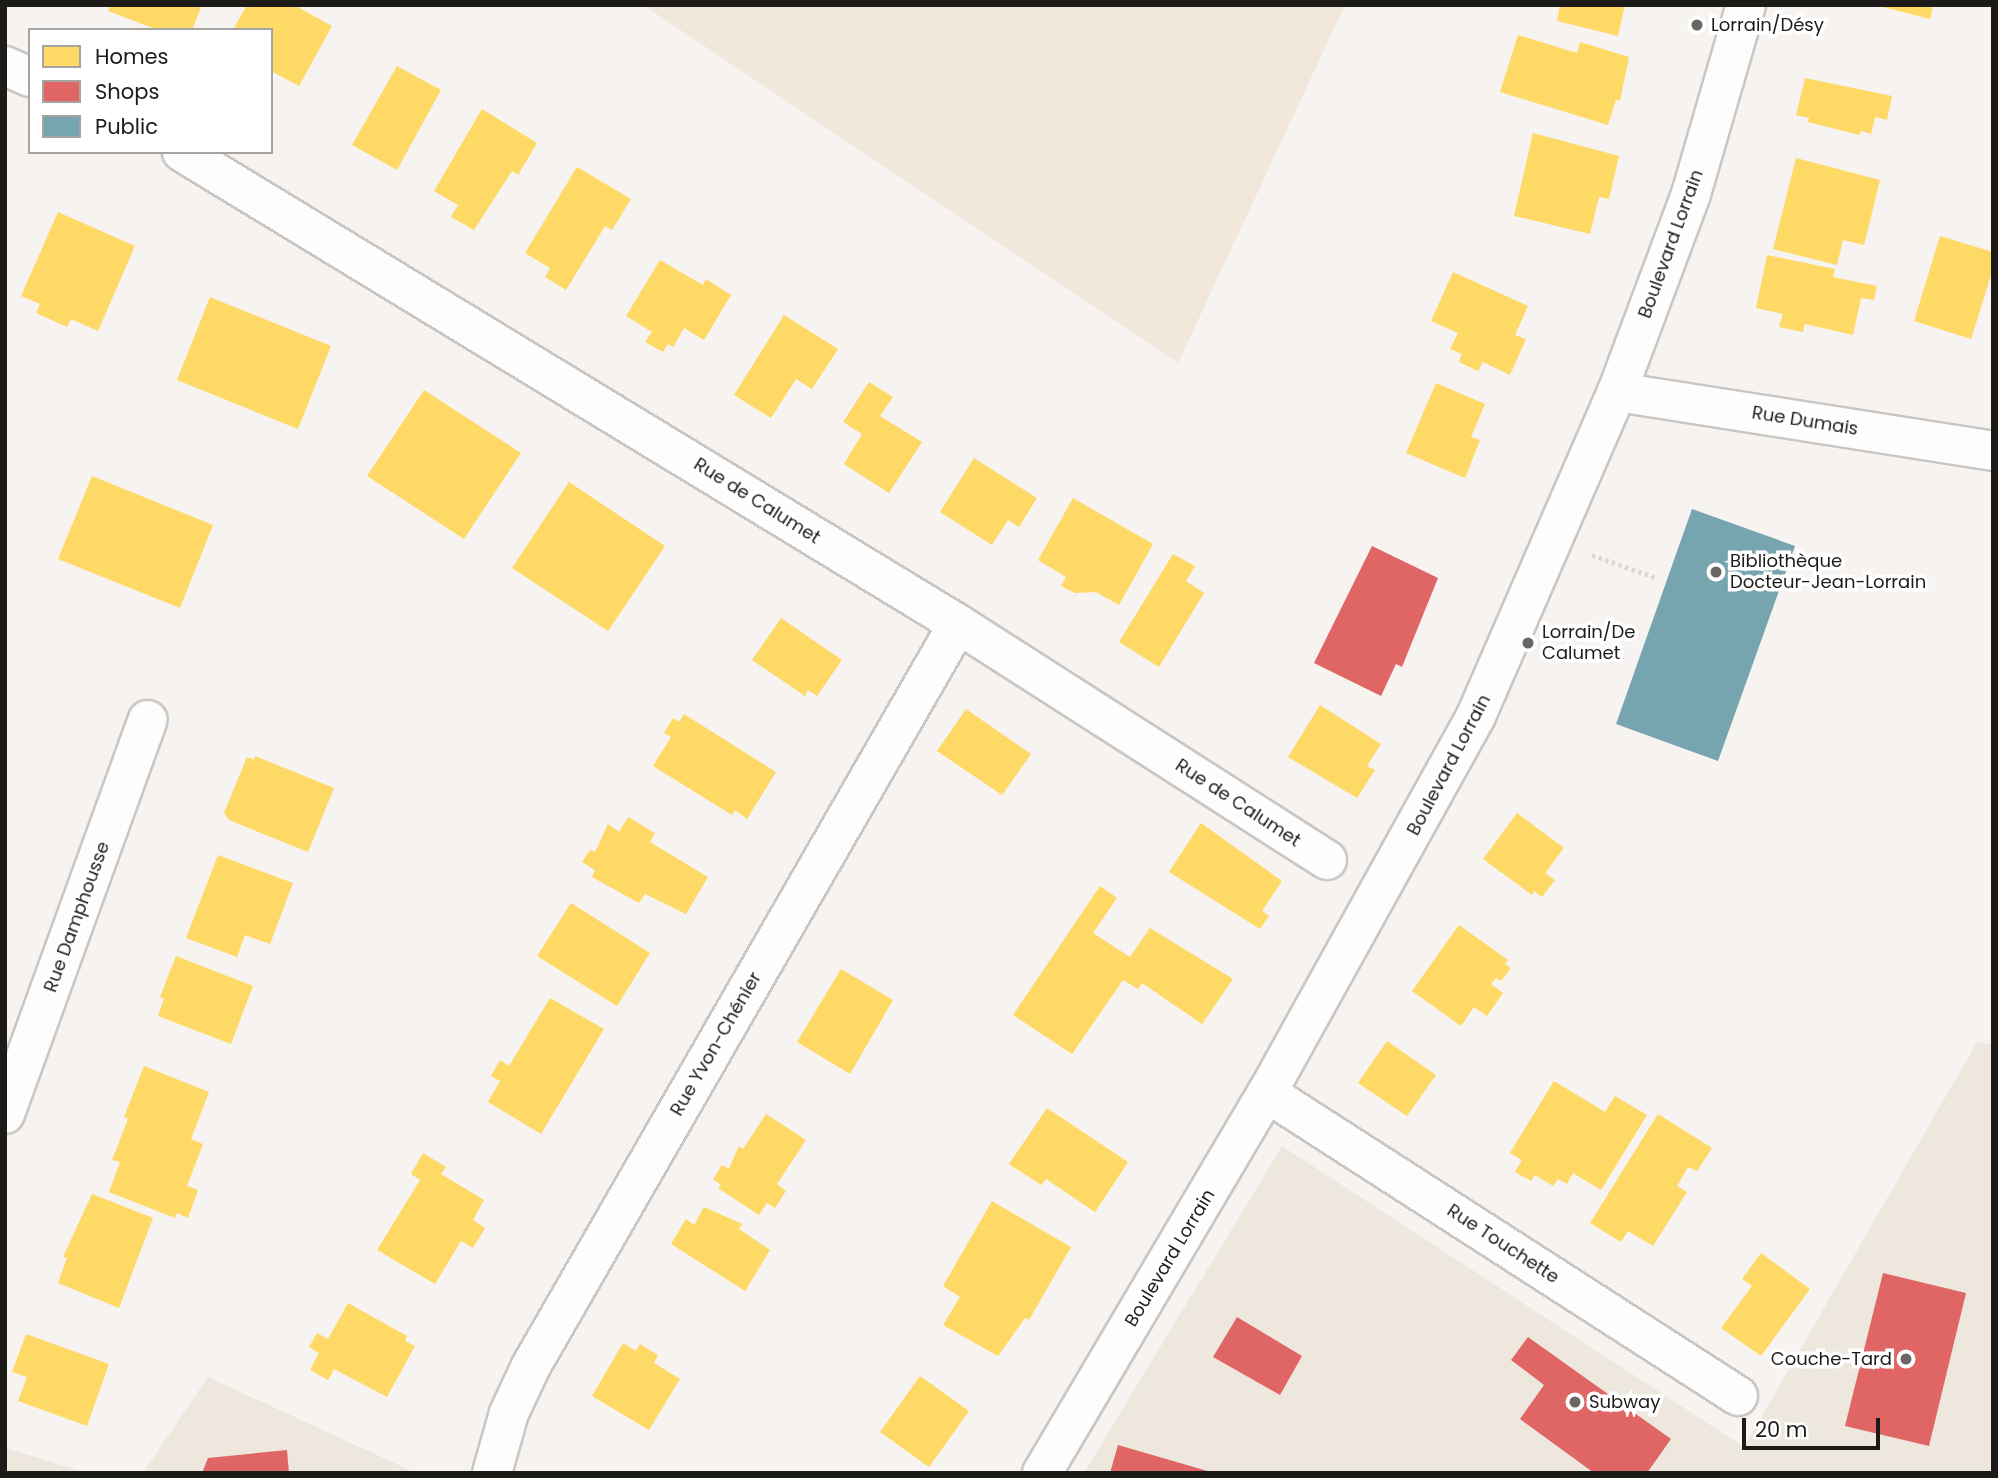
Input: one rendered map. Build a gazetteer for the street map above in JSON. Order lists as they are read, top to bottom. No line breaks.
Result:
{"streets":{"street":["Boulevard Lorrain","Rue Dumais","Rue de Calumet","Rue Damphousse","Rue Yvon-Chénier","Rue Touchette"]},"crossings":[["Boulevard Lorrain","Rue Dumais"],["Boulevard Lorrain","Rue Touchette"],["Rue de Calumet","Rue Yvon-Chénier"]],"places":["Lorrain/Désy","Bibliothèque Docteur-Jean-Lorrain","Lorrain/De Calumet","Couche-Tard","Subway"],"legend":["Homes","Shops","Public"],"scale_bar":"20 m"}
